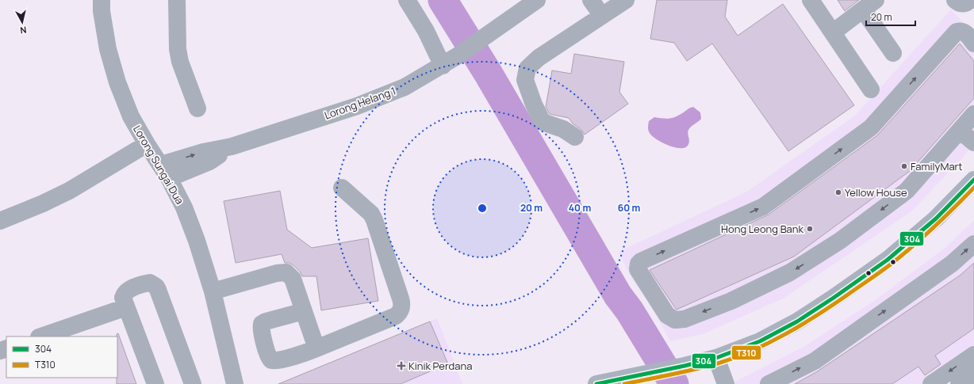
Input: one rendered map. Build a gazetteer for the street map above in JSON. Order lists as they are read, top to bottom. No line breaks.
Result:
{"streets":{"street":["Lorong Helang 1","Lorong Sungai Dua"]},"crossings":[["Lorong Helang 1","Lorong Sungai Dua"]],"places":{"other":["FamilyMart","Yellow House","Hong Leong Bank"],"health":["Kinik Perdana"]},"lines":["transit line 304","transit line T310"],"legend":["304","T310"],"scale_bar":"20 m","north":"bottom","rings":["20 m","40 m","60 m"]}
